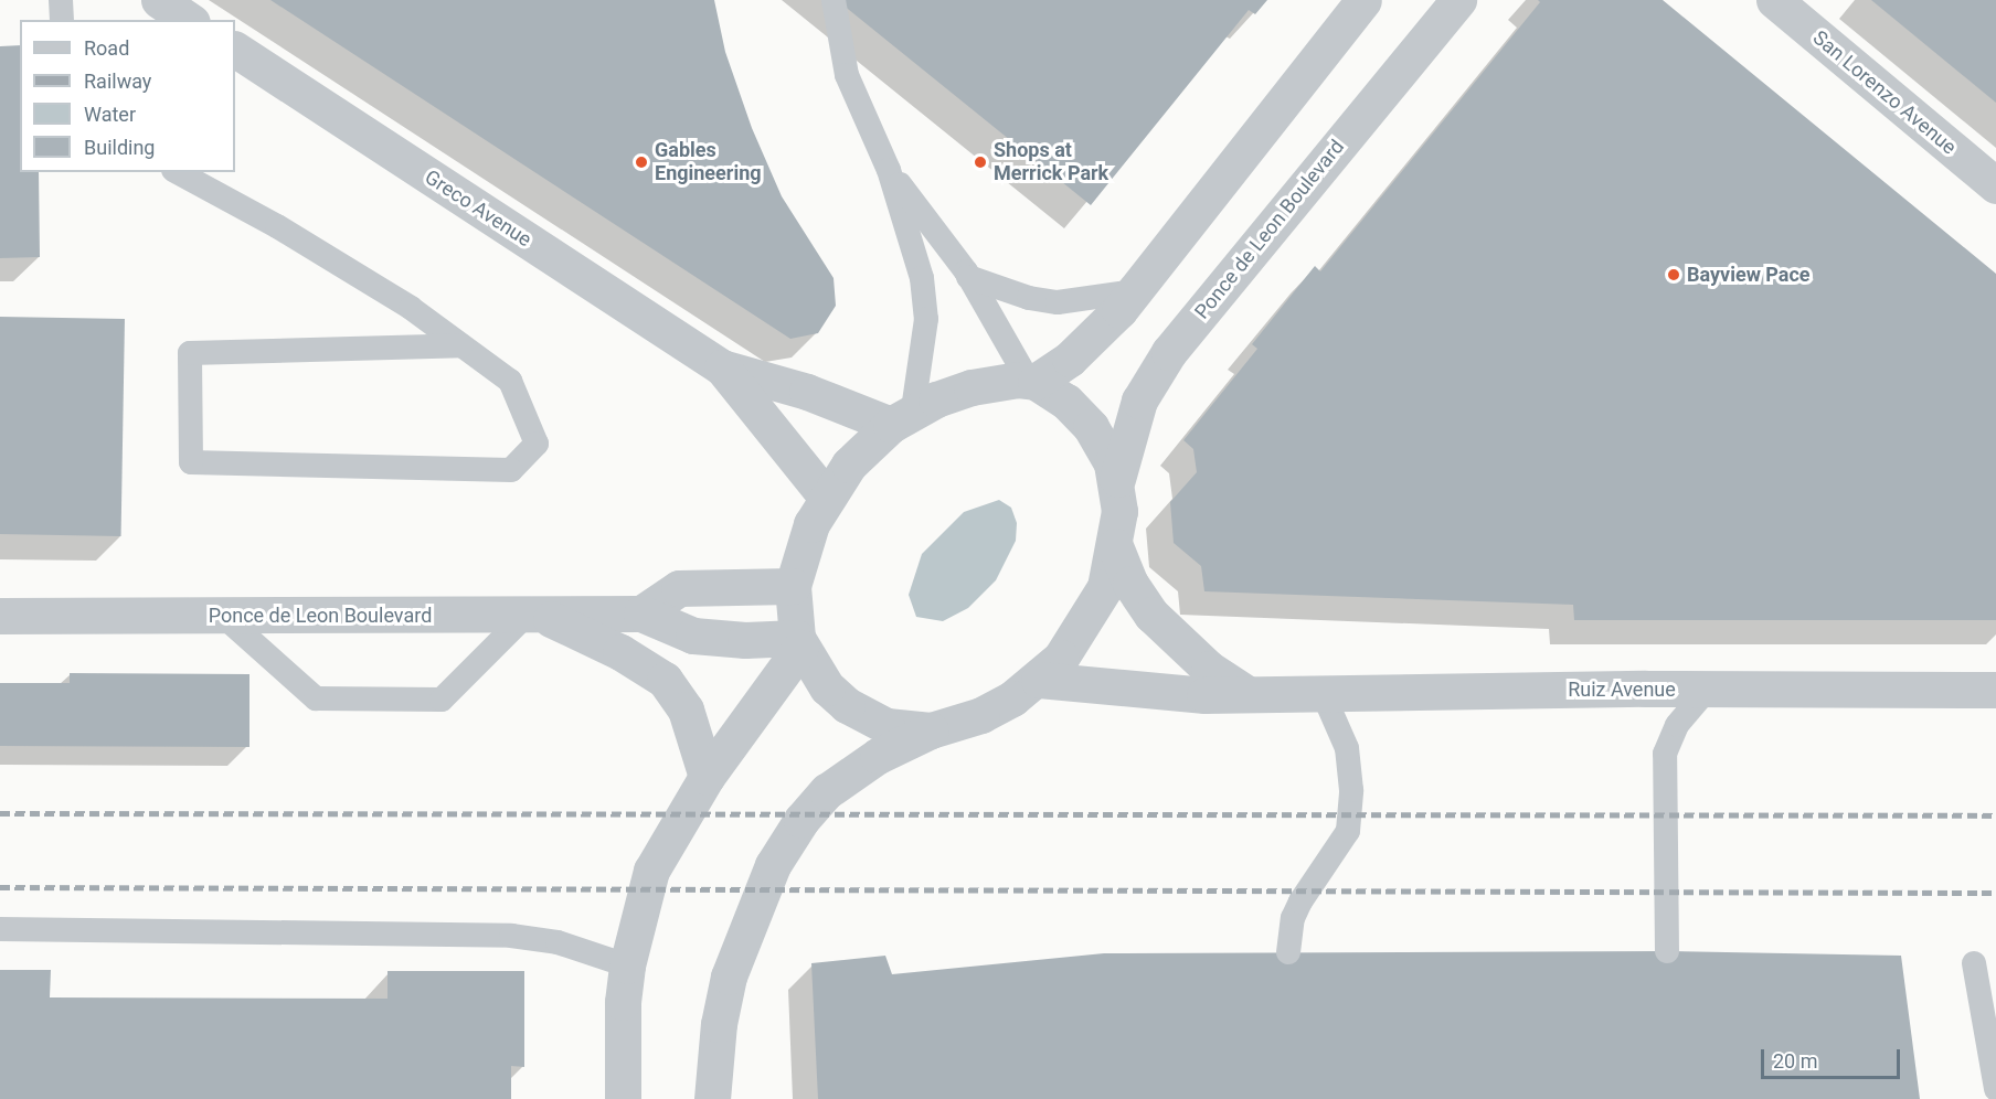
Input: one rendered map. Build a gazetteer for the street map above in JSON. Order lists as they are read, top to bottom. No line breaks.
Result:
{"streets":{"street":["San Lorenzo Avenue","Greco Avenue","Ponce de Leon Boulevard","Ruiz Avenue"]},"places":["Gables Engineering","Shops at Merrick Park","Bayview Pace"],"legend":["Road","Railway","Water","Building"],"scale_bar":"20 m"}
